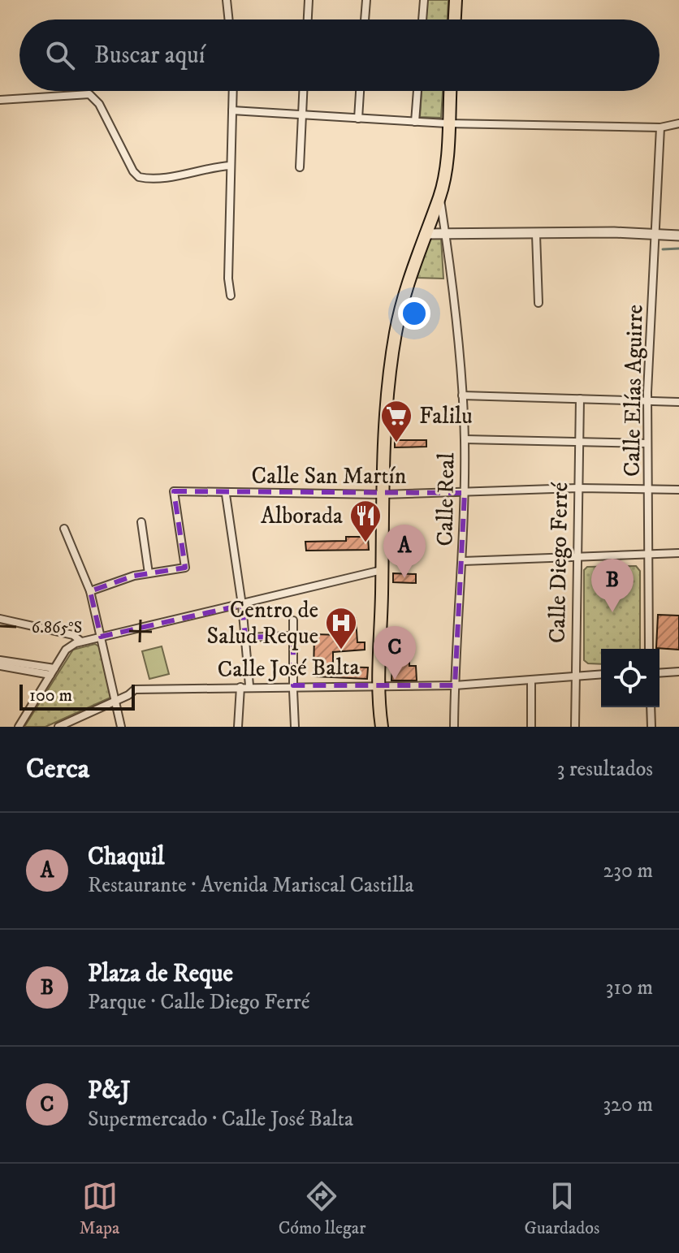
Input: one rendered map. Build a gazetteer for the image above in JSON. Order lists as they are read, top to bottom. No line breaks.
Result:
{"streets":{"street":["Calle Elías Aguirre","Calle San Martín","Calle Real","Calle Diego Ferré","Calle José Balta"]},"crossings":[["Calle Elías Aguirre","Calle San Martín"],["Calle San Martín","Calle Real"],["Calle San Martín","Calle Diego Ferré"],["Calle Real","Calle José Balta"],["Calle Diego Ferré","Calle José Balta"]],"places":{"supermarket":["Falilu"],"restaurant":["Alborada"],"hospital":["Centro de Salud Reque"]},"scale_bar":"100 m","page":{"search":"Buscar aquí","pins":["A","B","C"],"scale":"100 m","heading":["Cerca","3 resultados"],"list":[{"mark":"A","name":"Chaquil","note":"Restaurante · Avenida Mariscal Castilla","value":"230 m"},{"mark":"B","name":"Plaza de Reque","note":"Parque · Calle Diego Ferré","value":"310 m"},{"mark":"C","name":"P&J","note":"Supermercado · Calle José Balta","value":"320 m"}],"nav":["Mapa","Cómo llegar","Guardados"]},"coordinates":["6.865°S"]}
